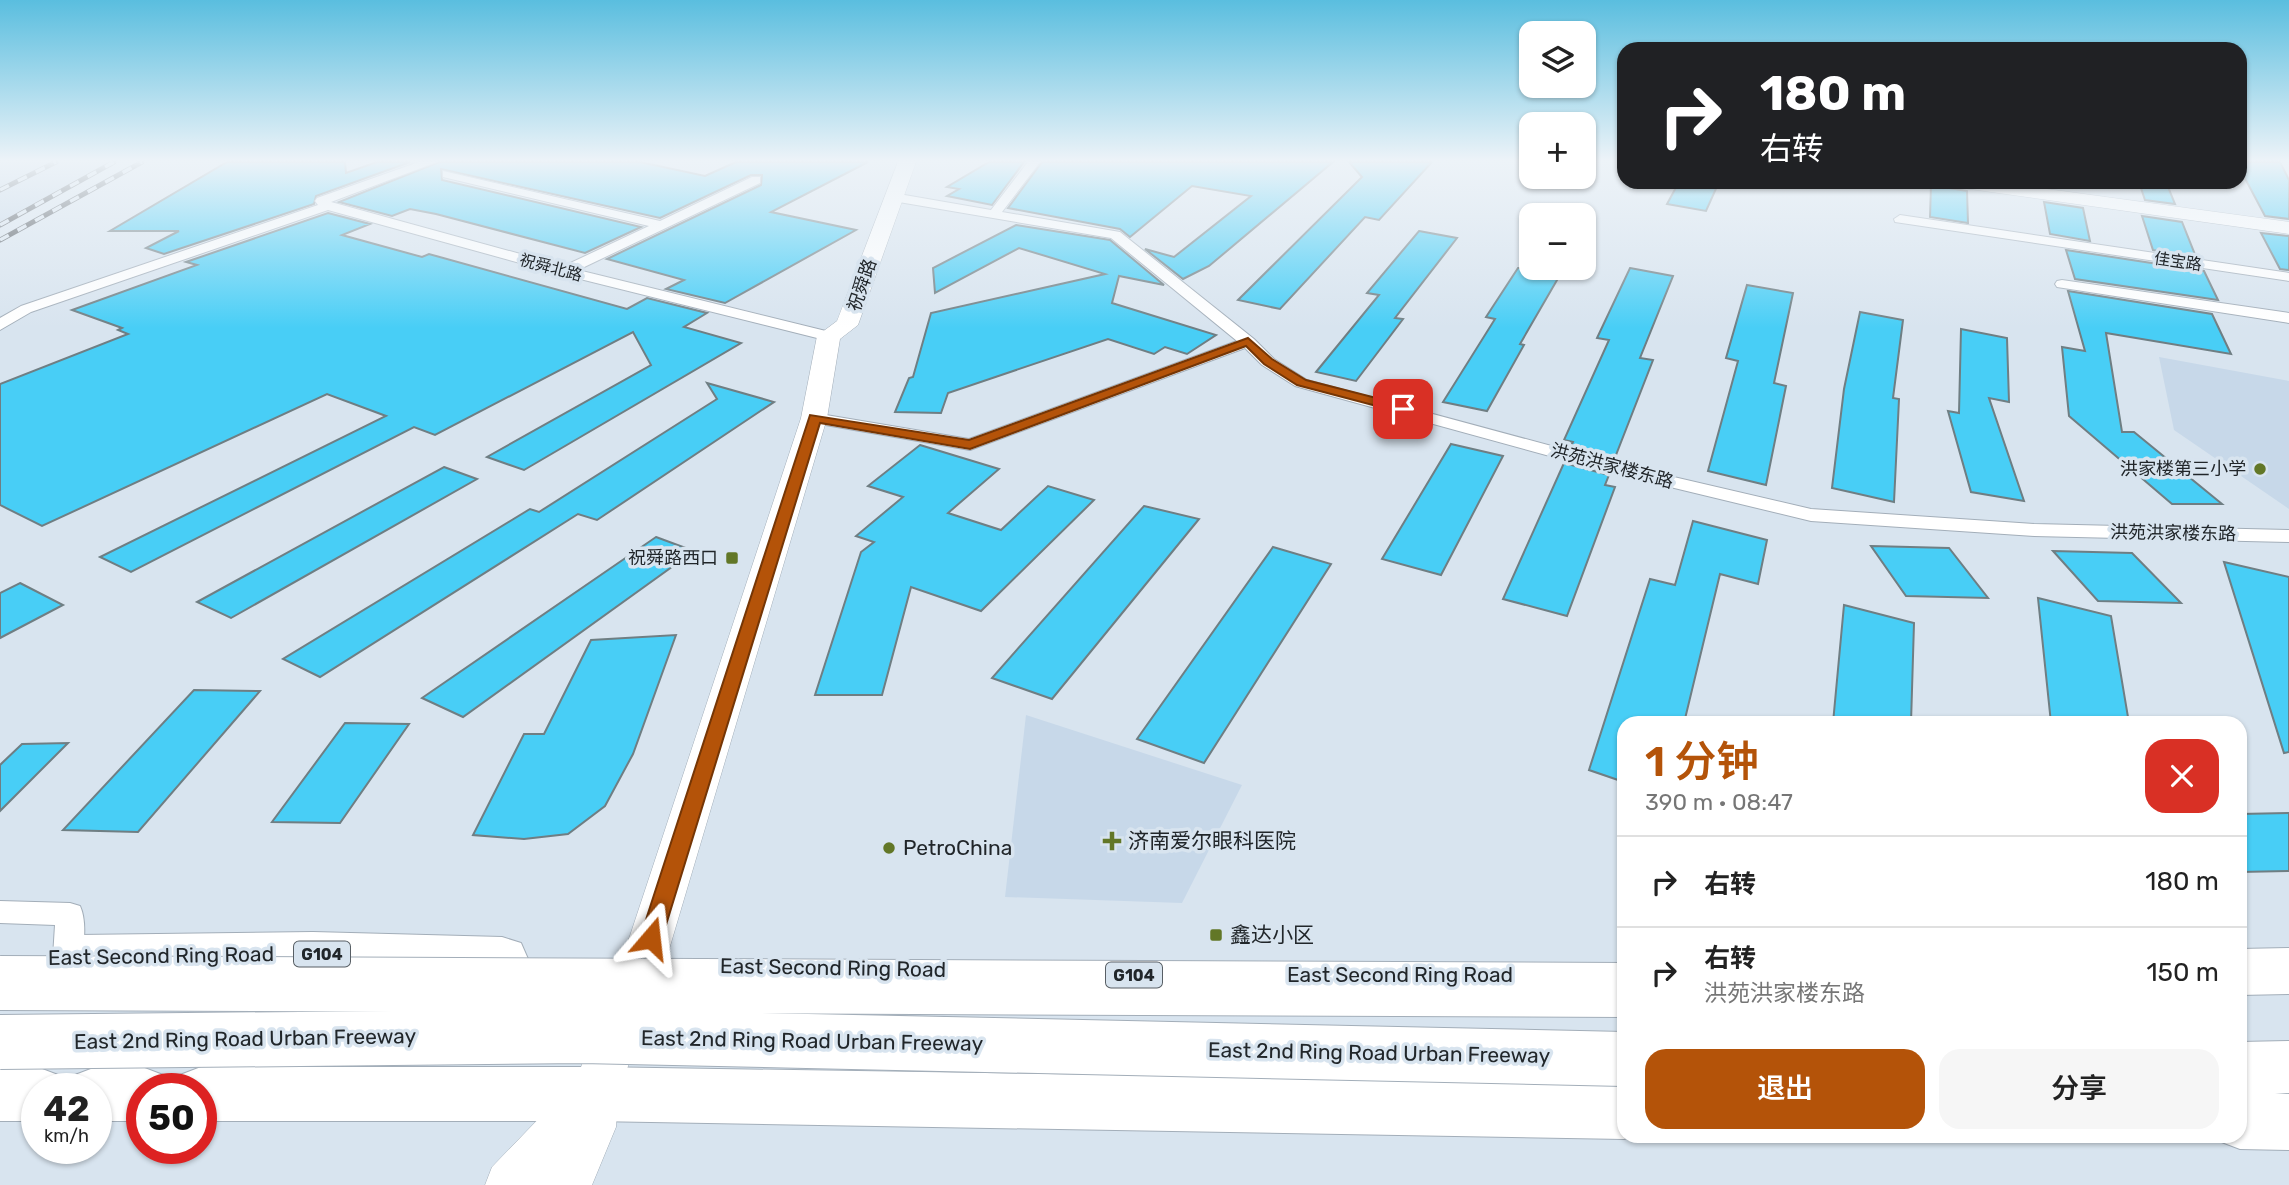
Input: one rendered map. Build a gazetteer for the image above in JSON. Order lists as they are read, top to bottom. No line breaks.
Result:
{"streets":{"highway":["G104","East Second Ring Road","East 2nd Ring Road Urban Freeway"],"main road":["祝舜路"],"street":["佳宝路","祝舜北路","洪苑洪家楼东路"]},"crossings":[["祝舜北路","祝舜路"]],"places":{"other":["洪家楼第三小学","PetroChina"],"transit":["祝舜路西口","鑫达小区"],"health":["济南爱尔眼科医院"]},"page":{"map_buttons":["+","−"],"turn":["180 m","右转"],"heading":["1 分钟","390 m · 08:47"],"list":[{"name":"右转","value":"180 m"},{"name":"右转","note":"洪苑洪家楼东路","value":"150 m"}],"buttons":["退出","分享"],"speed":"42 km/h","limit":"50"}}
